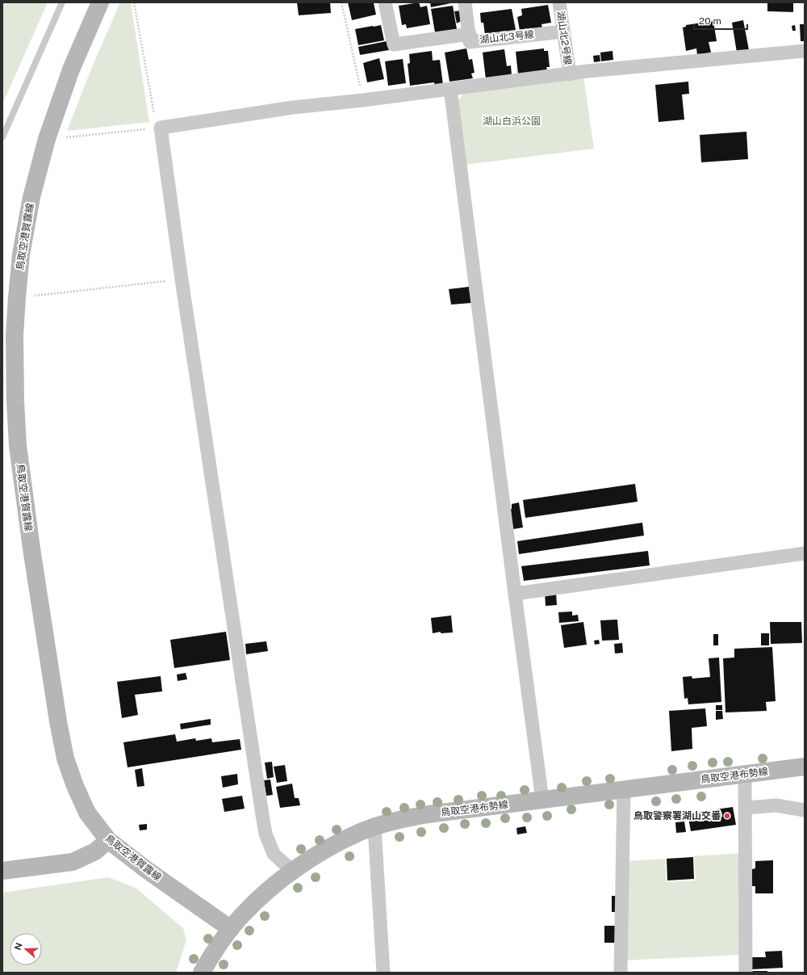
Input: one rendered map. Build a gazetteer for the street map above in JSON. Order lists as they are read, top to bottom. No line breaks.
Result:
{"streets":{"main road":["鳥取空港賀露線","鳥取空港布勢線"],"street":["湖山北3号線","湖山北2号線"]},"crossings":[["湖山北3号線","湖山北2号線"],["鳥取空港賀露線","鳥取空港布勢線"]],"parks":["湖山白浜公園"],"places":["鳥取警察署湖山交番"],"scale_bar":"20 m","north":"left"}
